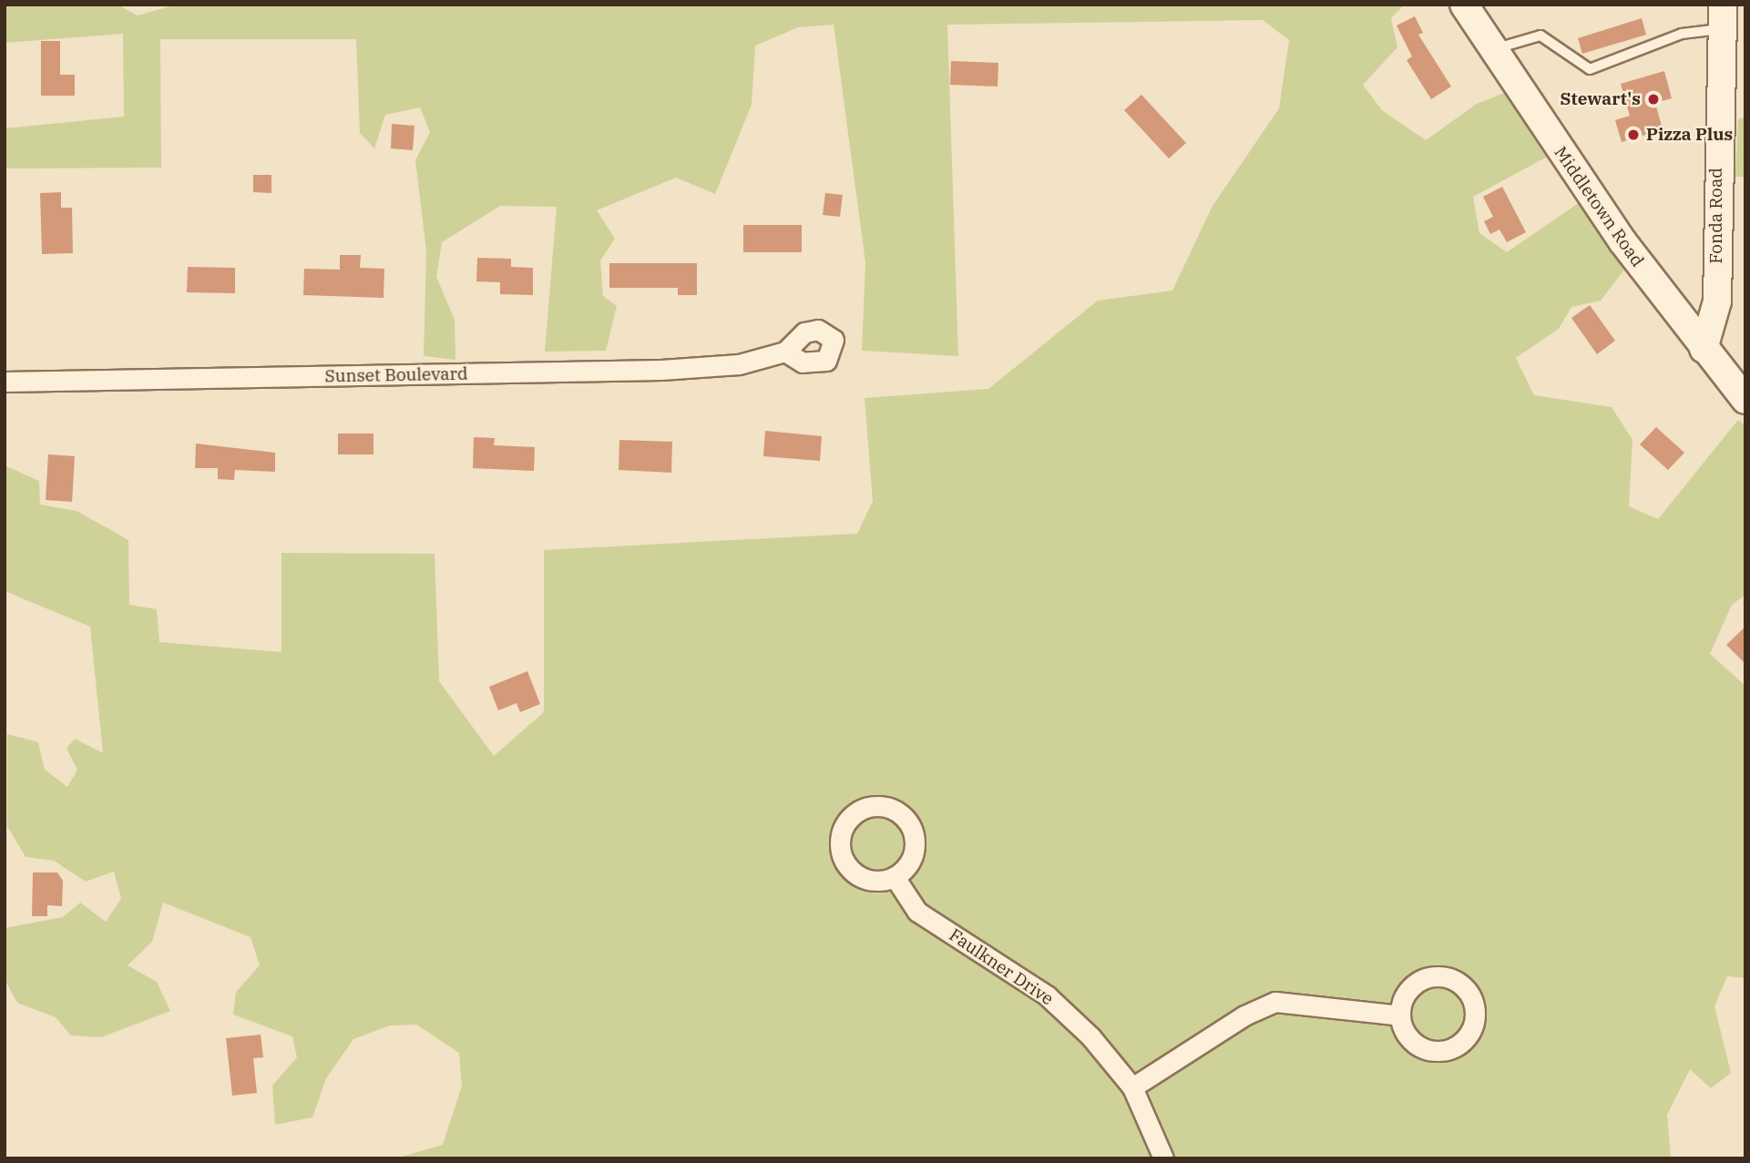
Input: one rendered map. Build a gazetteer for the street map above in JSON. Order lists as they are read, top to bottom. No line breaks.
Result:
{"streets":{"street":["Middletown Road","Fonda Road","Sunset Boulevard","Faulkner Drive"]},"crossings":[["Middletown Road","Fonda Road"]],"places":["Stewart's","Pizza Plus"]}
